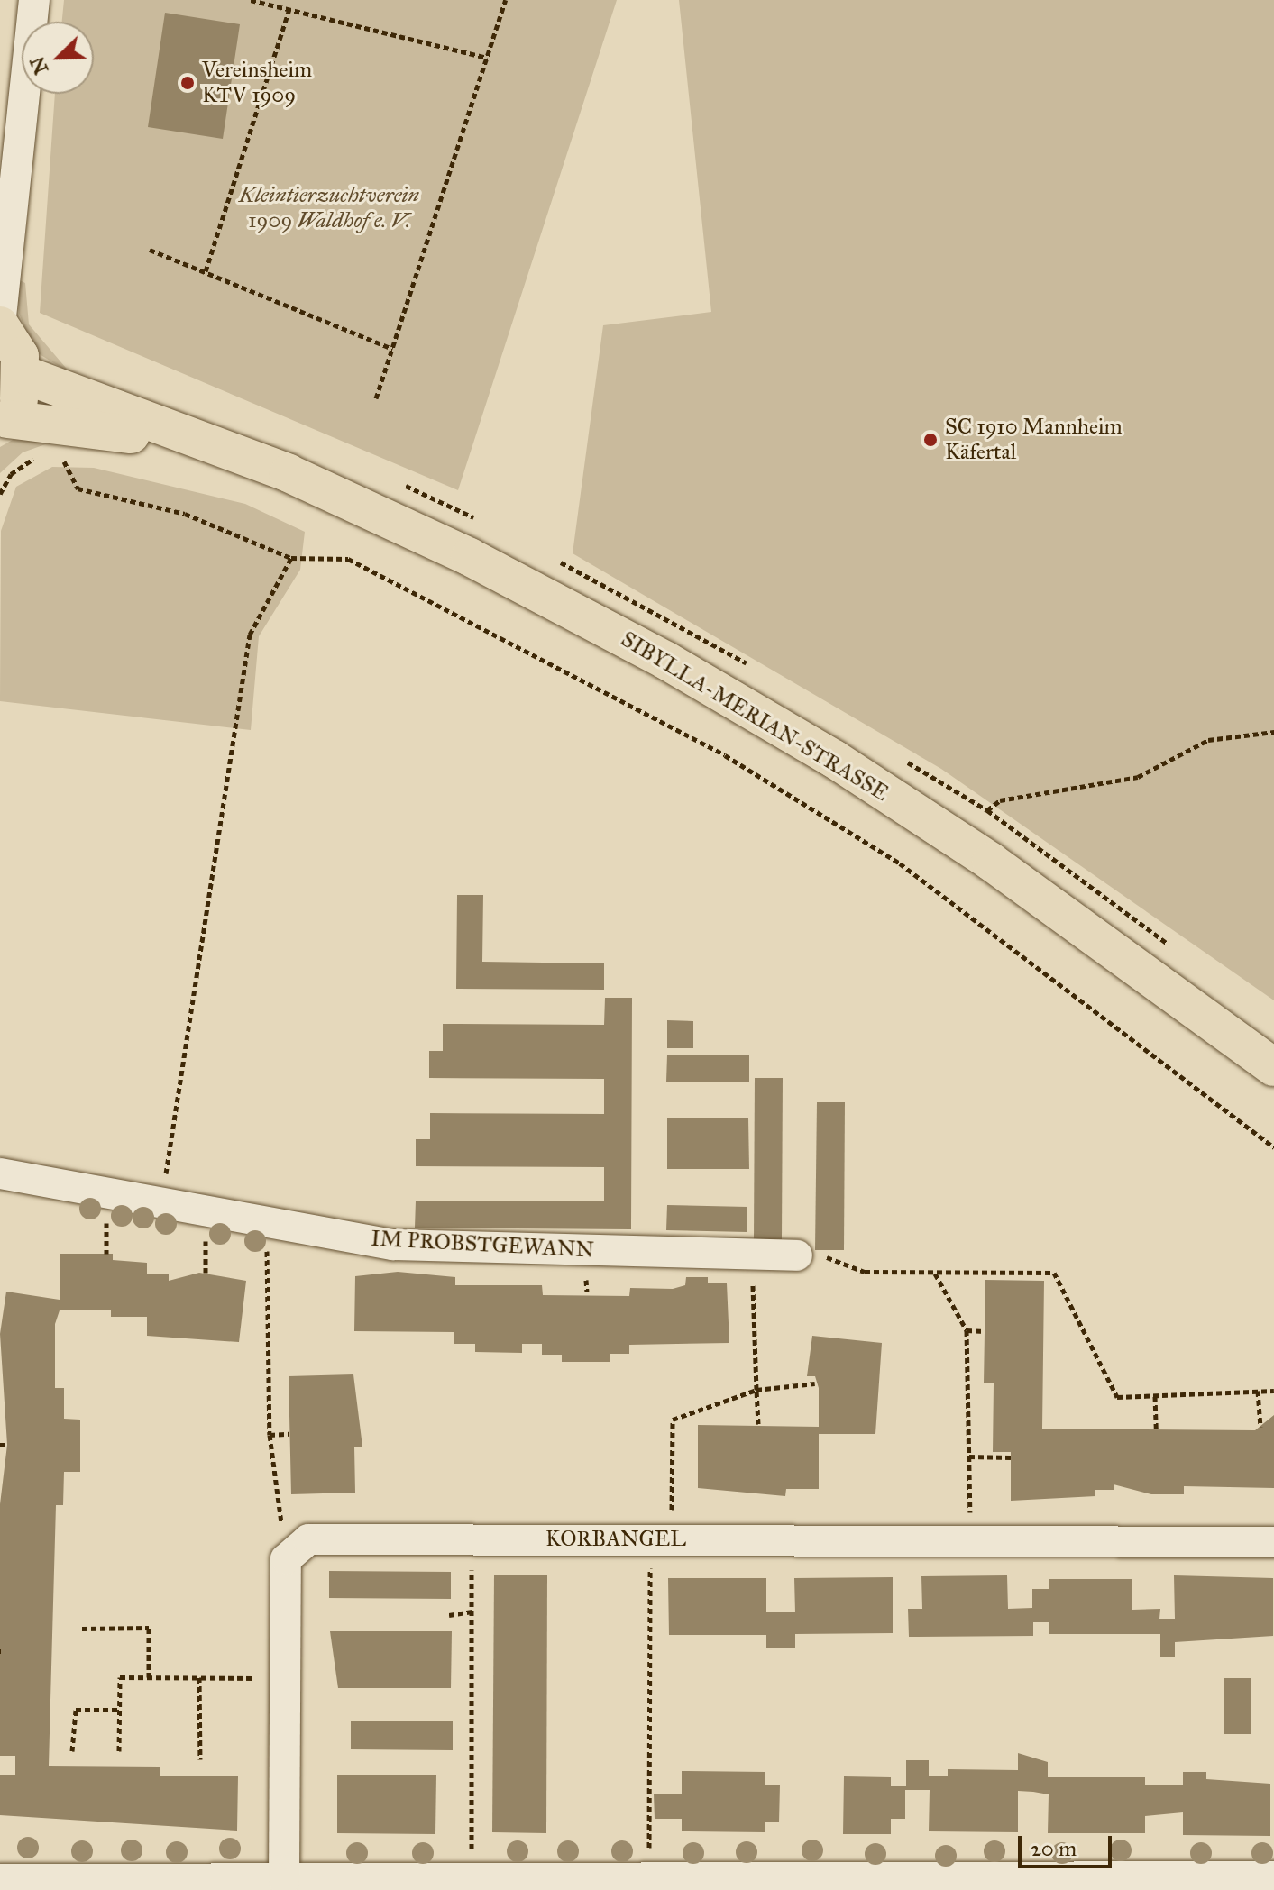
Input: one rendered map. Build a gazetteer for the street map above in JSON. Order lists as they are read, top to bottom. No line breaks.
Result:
{"streets":{"main road":["SIBYLLA-MERIAN-STRASSE"],"street":["IM PROBSTGEWANN","KORBANGEL"]},"parks":["Kleintierzuchtverein 1909 Waldhof e. V."],"places":["Vereinsheim KTV 1909","SC 1910 Mannheim Käfertal"],"scale_bar":"20 m","north":"bottom left"}
